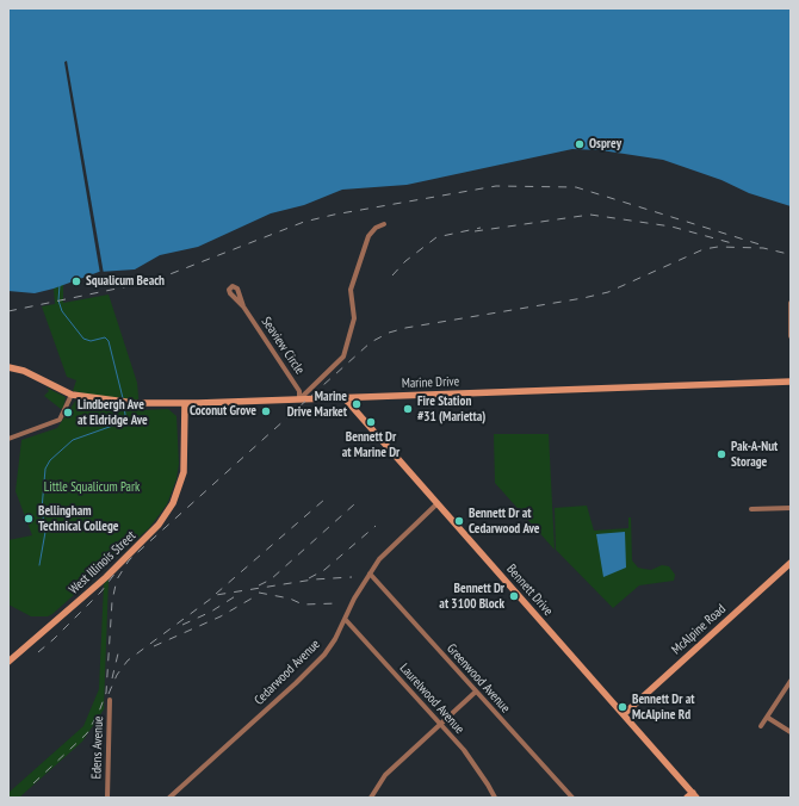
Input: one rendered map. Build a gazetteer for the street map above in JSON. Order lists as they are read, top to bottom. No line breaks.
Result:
{"streets":{"main road":["Marine Drive","West Illinois Street","Bennett Drive","McAlpine Road"],"street":["Seaview Circle","Cedarwood Avenue","Greenwood Avenue","Laurelwood Avenue","Edens Avenue"]},"crossings":[["Seaview Circle","Marine Drive"],["Marine Drive","West Illinois Street"],["Marine Drive","Bennett Drive"],["Bennett Drive","McAlpine Road"],["Bennett Drive","Cedarwood Avenue"],["Cedarwood Avenue","Greenwood Avenue"],["Cedarwood Avenue","Laurelwood Avenue"]],"parks":["Little Squalicum Park"],"places":["Osprey","Squalicum Beach","Marine Drive Market","Fire Station #31 (Marietta)","Coconut Grove","Lindbergh Ave at Eldridge Ave","Bennett Dr at Marine Dr","Pak-A-Nut Storage","Bellingham Technical College","Bennett Dr at Cedarwood Ave","Bennett Dr at 3100 Block","Bennett Dr at McAlpine Rd"]}
